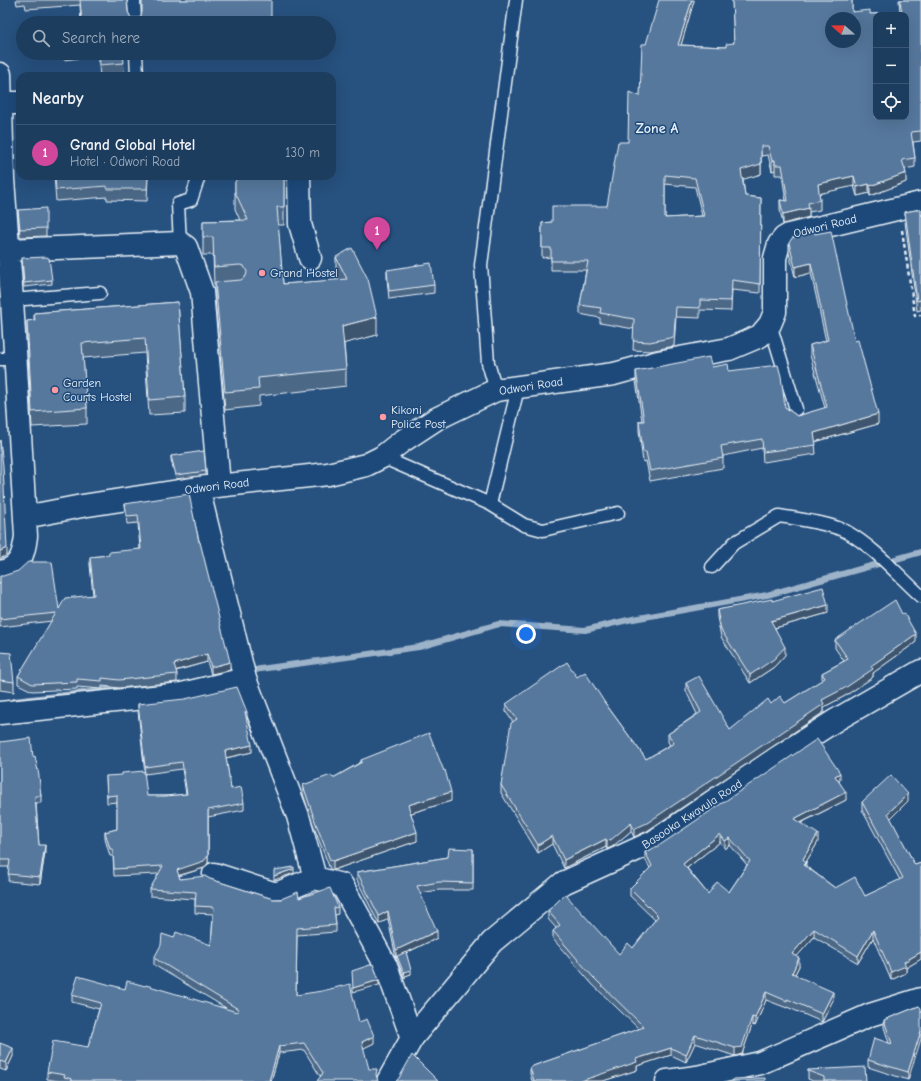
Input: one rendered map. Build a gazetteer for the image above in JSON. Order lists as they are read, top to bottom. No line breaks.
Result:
{"streets":{"street":["Odwori Road","Basooka Kwavula Road"]},"districts":["Zone A"],"places":["Grand Hostel","Garden Courts Hostel","Kikoni Police Post"],"north":"left","page":{"map_buttons":["+","−"],"search":"Search here","heading":"Nearby","list":[{"mark":"1","name":"Grand Global Hotel","note":"Hotel · Odwori Road","value":"130 m"}],"pins":"1"}}
